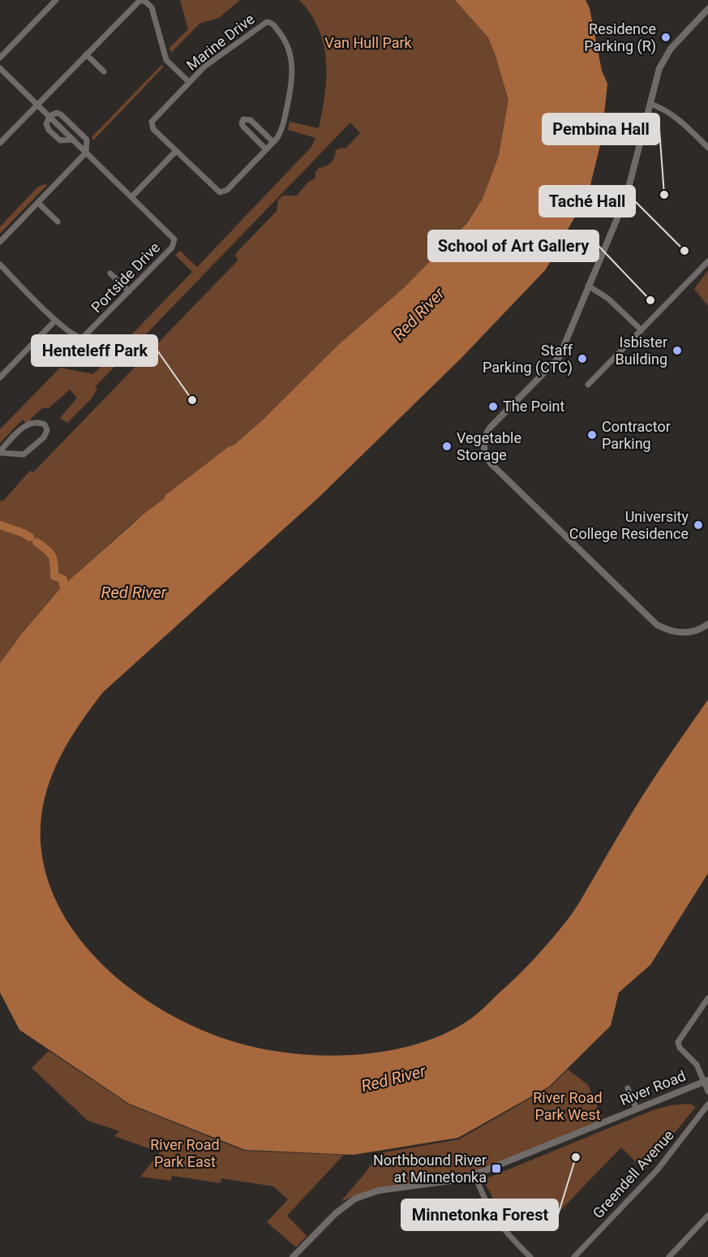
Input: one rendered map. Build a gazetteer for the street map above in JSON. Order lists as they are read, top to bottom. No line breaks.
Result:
{"streets":{"street":["Marine Drive","Portside Drive","River Road","Greendell Avenue"]},"water":["Red River"],"parks":["Van Hull Park","River Road Park West","River Road Park East"],"places":{"other":["Residence Parking (R)","Pembina Hall","Taché Hall","School of Art Gallery","Isbister Building","Staff Parking (CTC)","Henteleff Park","The Point","Contractor Parking","Vegetable Storage","University College Residence","Minnetonka Forest"],"transit":["Northbound River at Minnetonka"]}}
